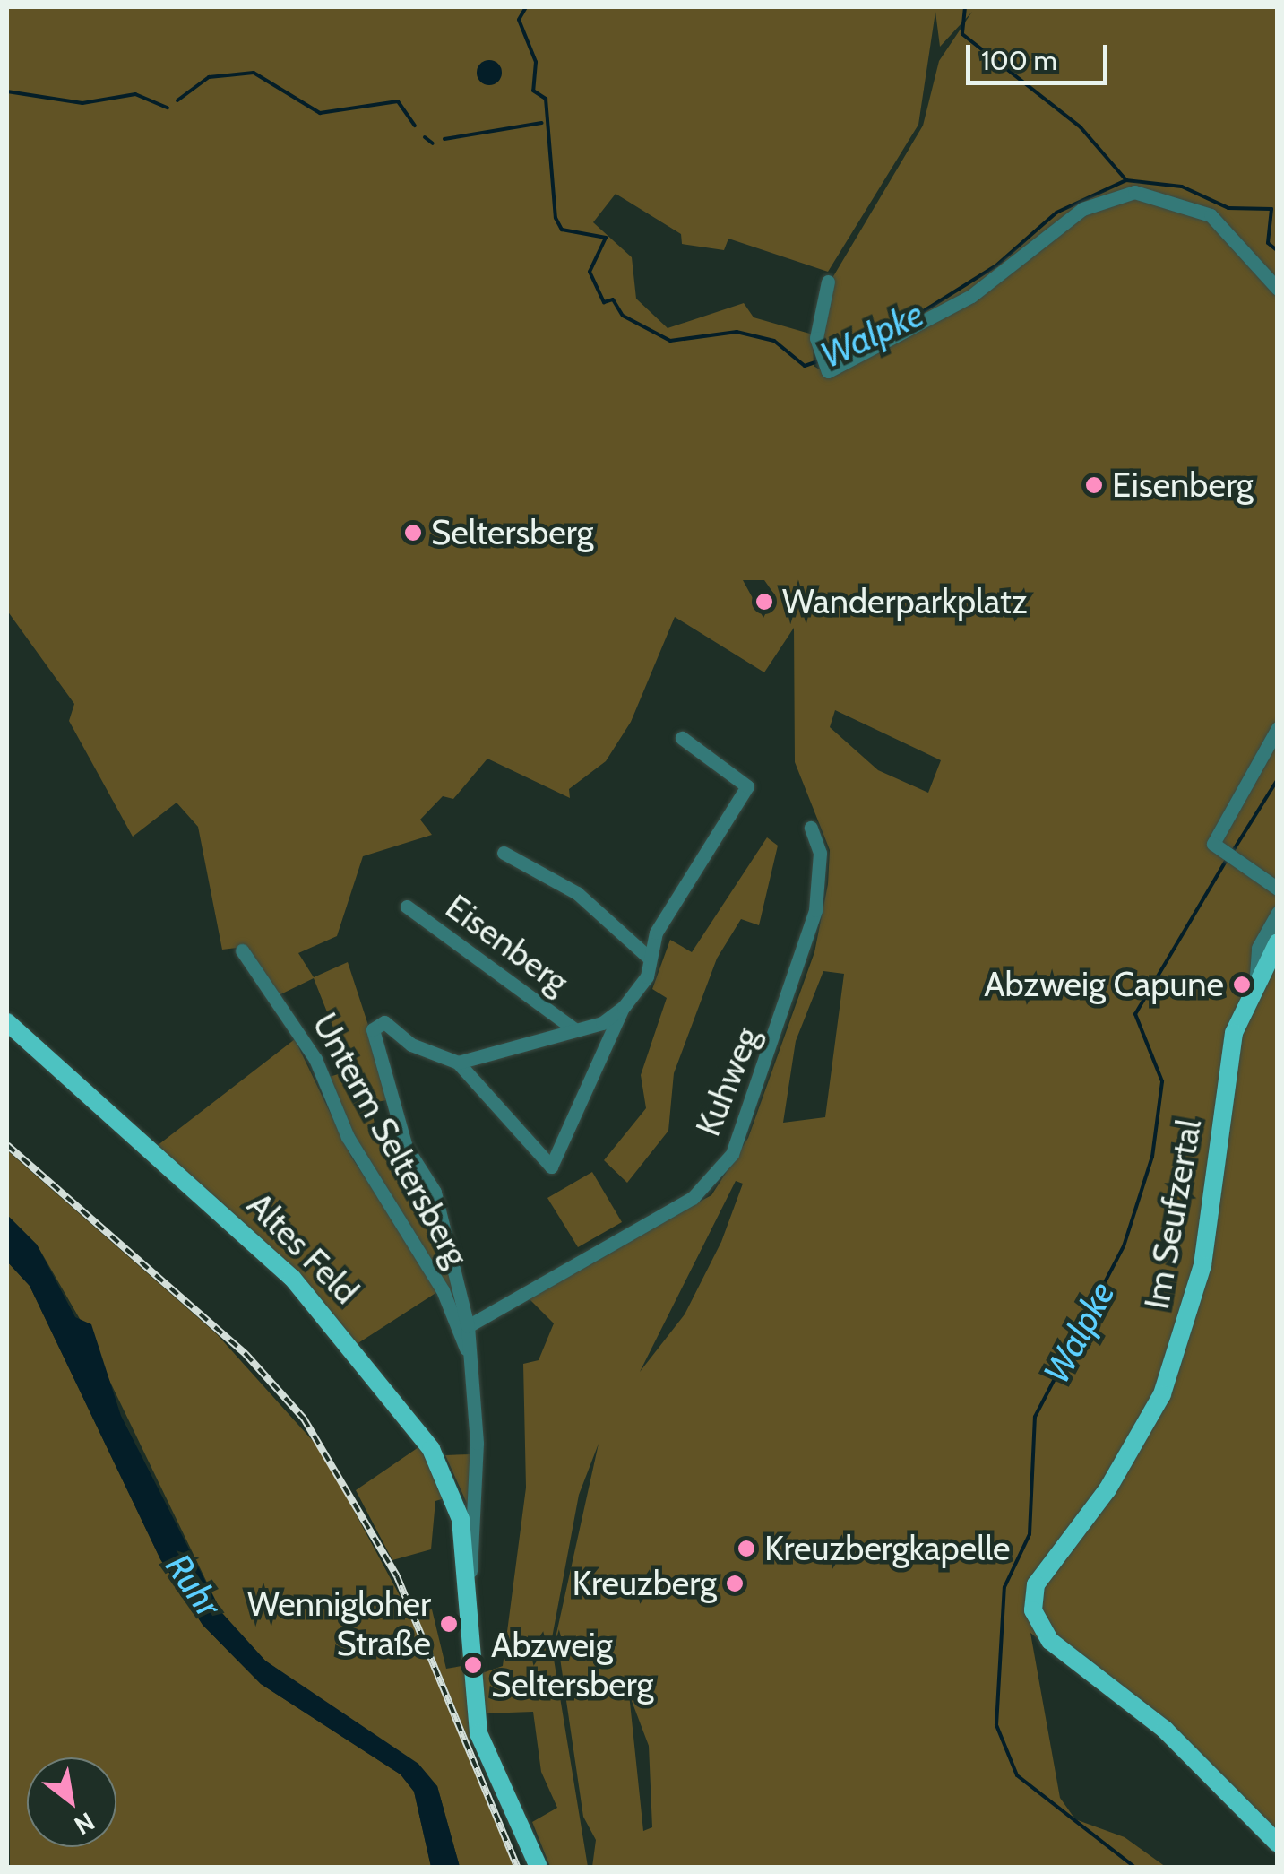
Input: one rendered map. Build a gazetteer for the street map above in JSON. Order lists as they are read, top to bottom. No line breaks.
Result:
{"streets":{"main road":["Im Seufzertal","Altes Feld"],"street":["Eisenberg","Kuhweg","Unterm Seltersberg"]},"water":["Walpke","Ruhr"],"places":["Eisenberg","Seltersberg","Wanderparkplatz","Abzweig Capune","Kreuzbergkapelle","Kreuzberg","Wennigloher Straße","Abzweig Seltersberg"],"scale_bar":"100 m","north":"bottom right"}
